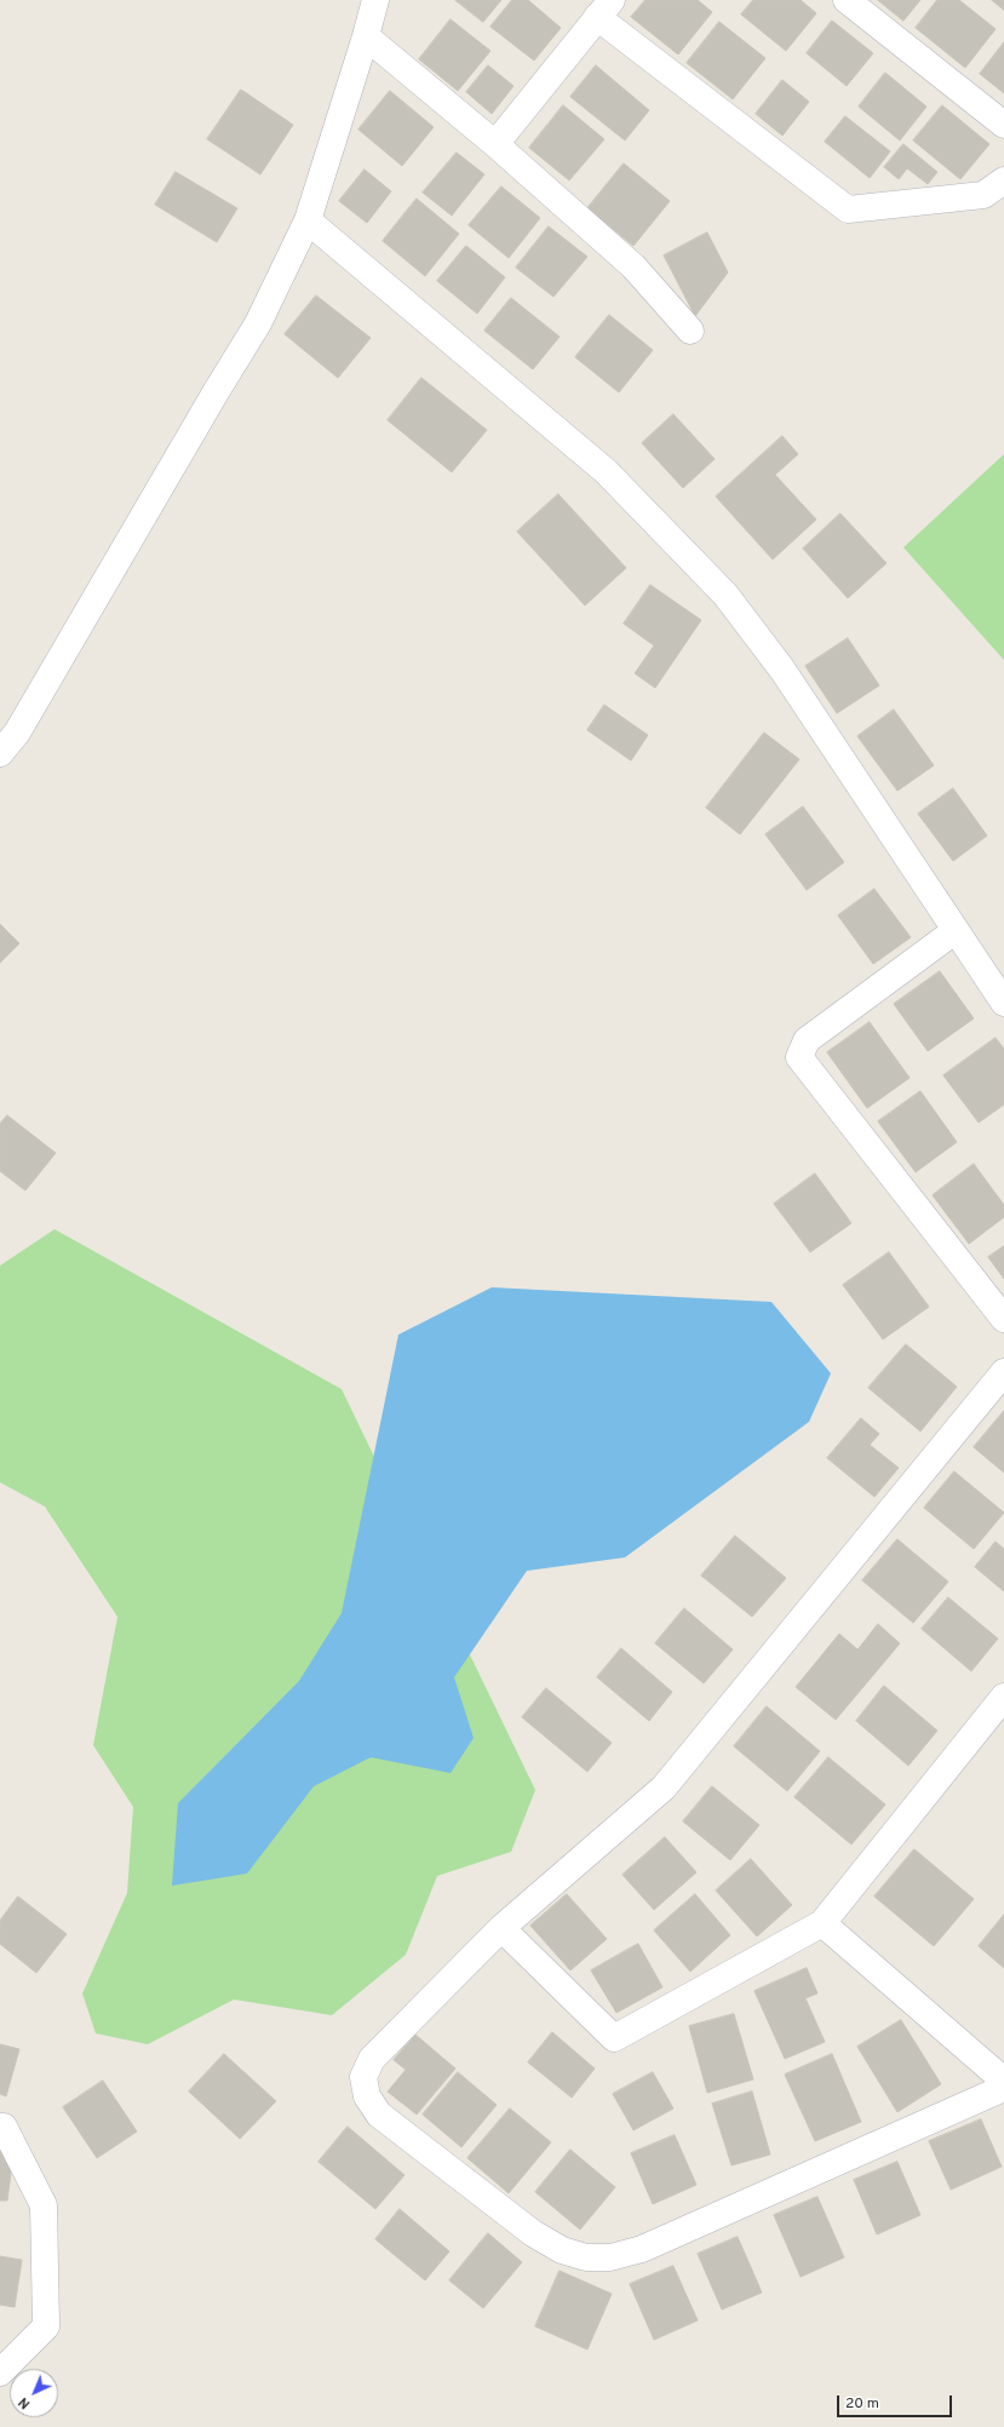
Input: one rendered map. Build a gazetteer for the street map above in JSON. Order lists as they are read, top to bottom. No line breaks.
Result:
{"scale_bar":"20 m","north":"bottom left"}
